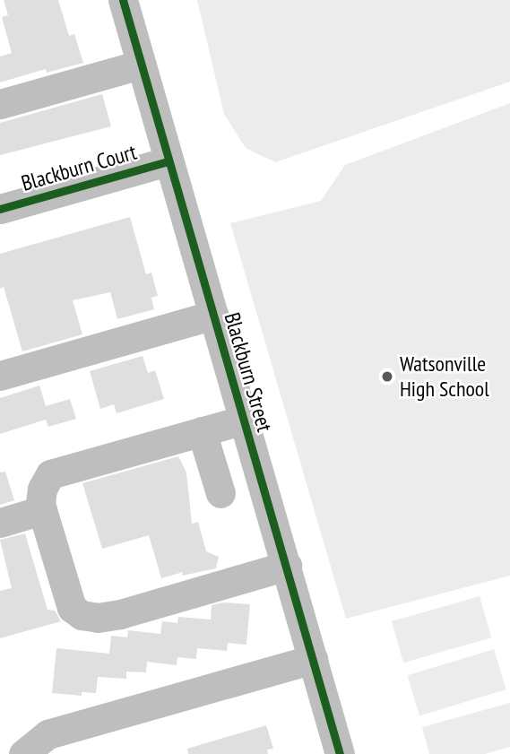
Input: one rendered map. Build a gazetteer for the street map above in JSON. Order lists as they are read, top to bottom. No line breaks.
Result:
{"streets":{"street":["Blackburn Court","Blackburn Street"]},"crossings":[["Blackburn Court","Blackburn Street"]],"places":["Watsonville High School"]}
